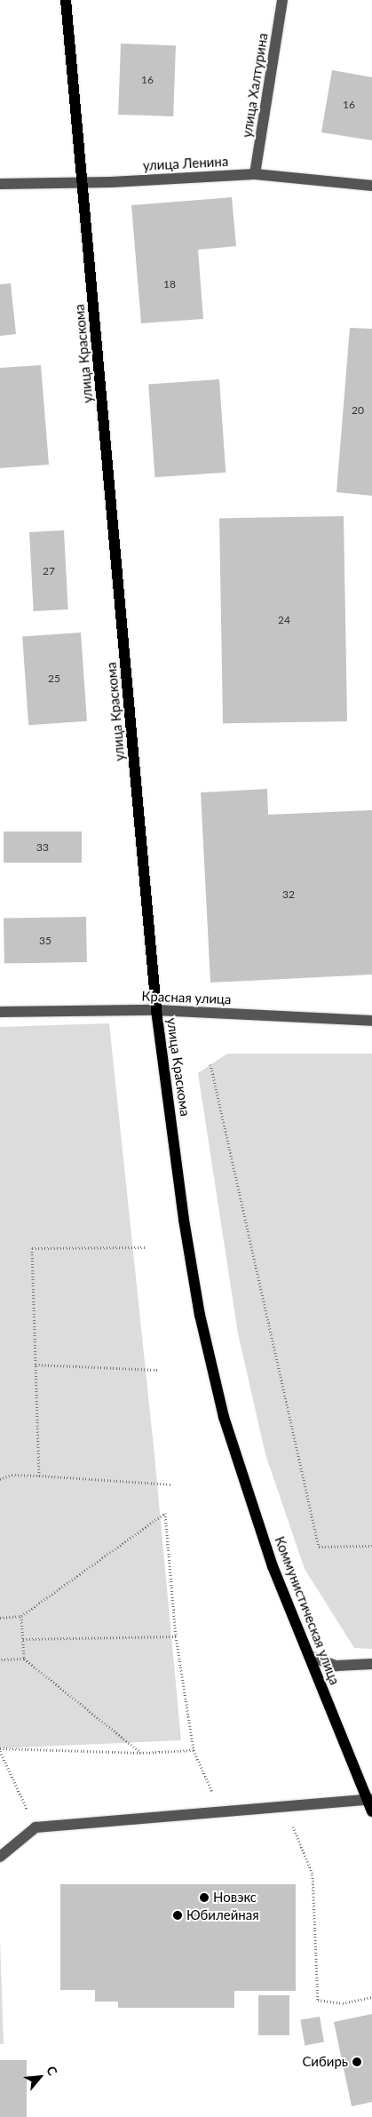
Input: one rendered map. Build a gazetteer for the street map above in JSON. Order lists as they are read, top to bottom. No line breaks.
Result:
{"streets":{"main road":["улица Краскома","Коммунистическая улица"],"street":["улица Халтурина","улица Ленина","Красная улица"]},"crossings":[["улица Халтурина","улица Ленина"],["улица Ленина","улица Краскома"],["улица Краскома","Красная улица"],["улица Краскома","Коммунистическая улица"]],"places":["Новэкс","Юбилейная","Сибирь"],"house_numbers":["16","16","18","20","27","24","25","33","32","35"],"north":"top right"}
